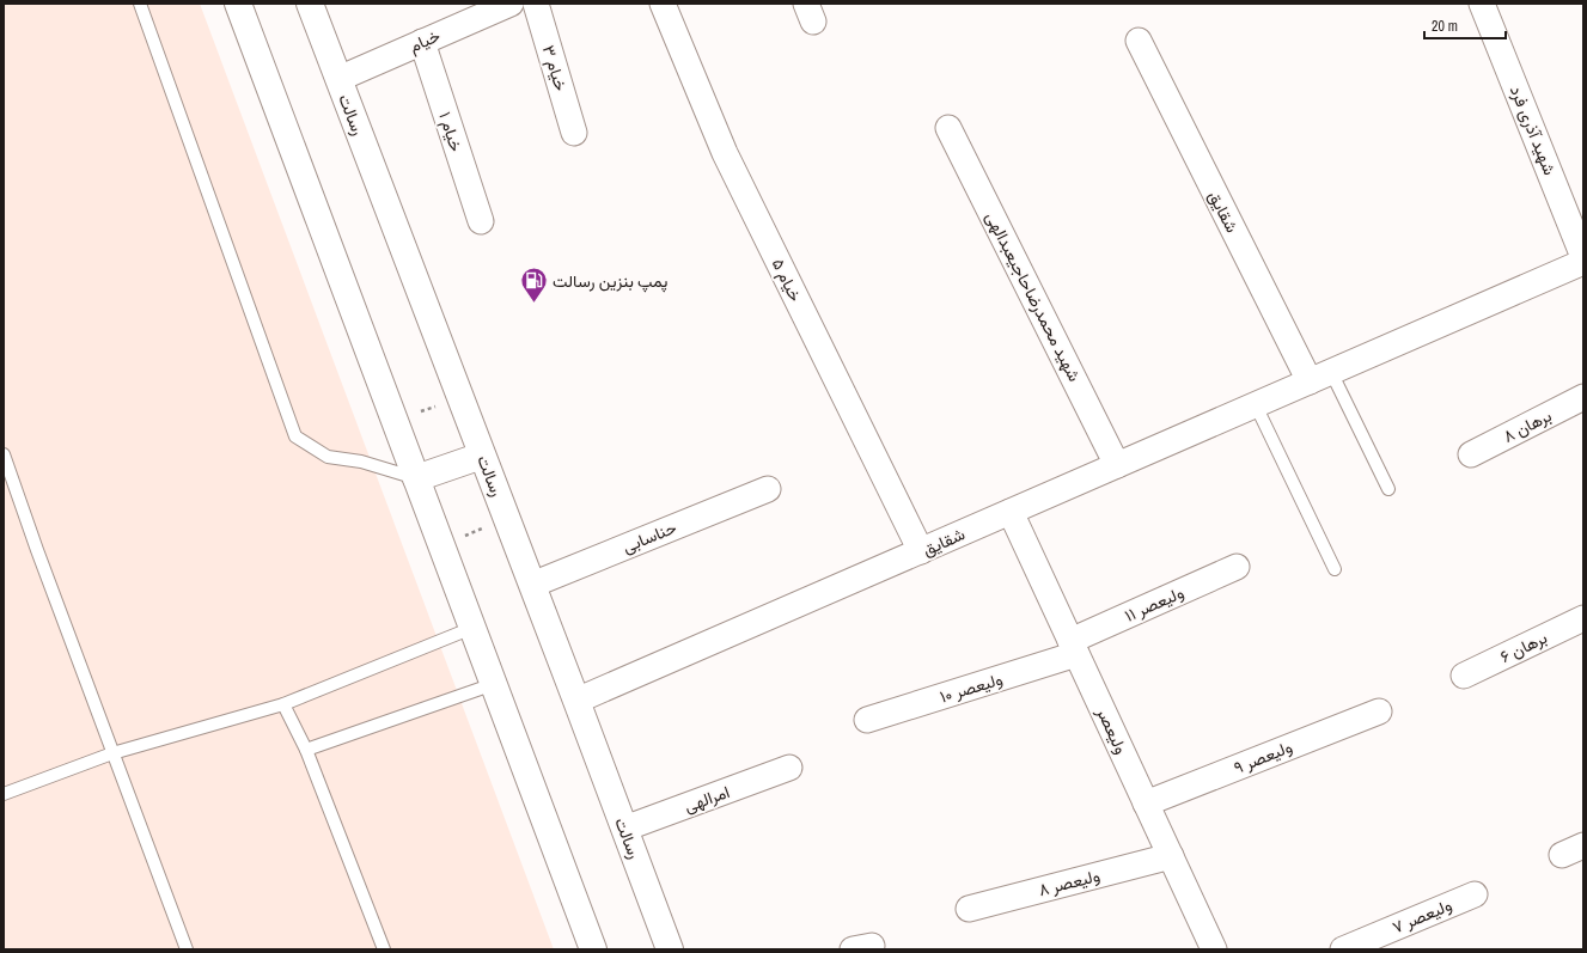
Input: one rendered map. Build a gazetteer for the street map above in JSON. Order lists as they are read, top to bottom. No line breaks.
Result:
{"streets":{"main road":["رسالت"],"street":["خیام","خیام ۳","شهید آذری فرد","خیام ۱","شقایق","خیام ۵","شهید محمدرضاحاجیعبدالهی","برهان ۸","حناسابی","ولیعصر ۱۱","برهان ۶","ولیعصر ۱۰","ولیعصر","ولیعصر ۹","امرالهی","ولیعصر ۸","ولیعصر ۷"]},"crossings":[["خیام","رسالت"],["خیام","خیام ۱"],["رسالت","شقایق"],["رسالت","حناسابی"],["رسالت","امرالهی"],["شقایق","خیام ۵"],["شقایق","شهید محمدرضاحاجیعبدالهی"],["شقایق","ولیعصر"],["ولیعصر ۱۱","ولیعصر ۱۰"],["ولیعصر ۱۱","ولیعصر"],["ولیعصر ۱۰","ولیعصر"],["ولیعصر","ولیعصر ۹"],["ولیعصر","ولیعصر ۸"]],"places":{"fuel station":["پمپ بنزین رسالت"]},"scale_bar":"20 m"}
